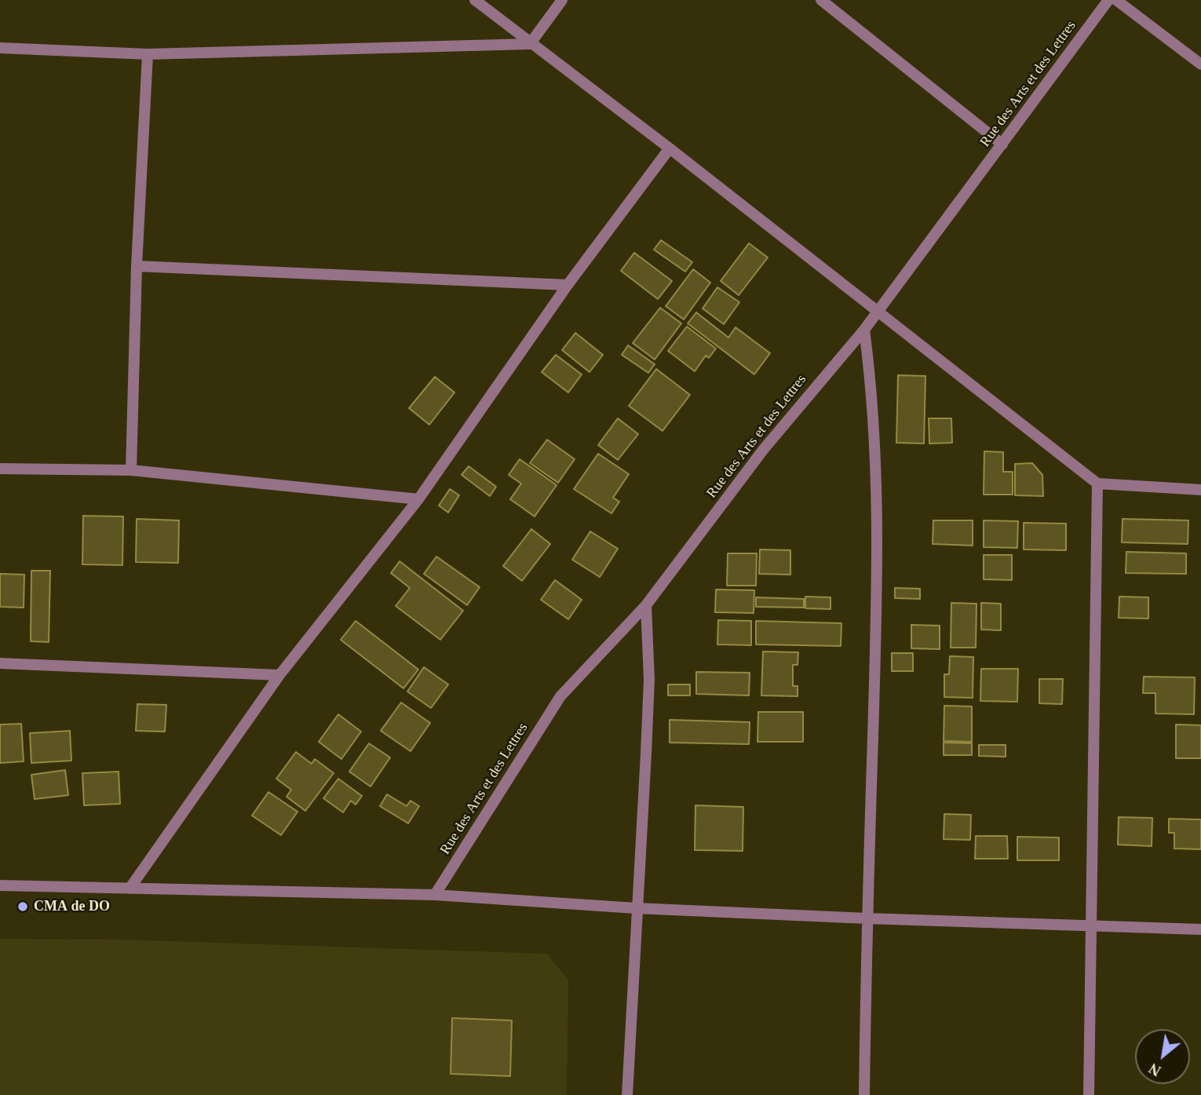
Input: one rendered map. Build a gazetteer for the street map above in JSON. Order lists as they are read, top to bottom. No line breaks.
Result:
{"streets":{"street":["Rue des Arts et des Lettres"]},"places":["CMA de DO"],"north":"bottom left"}
